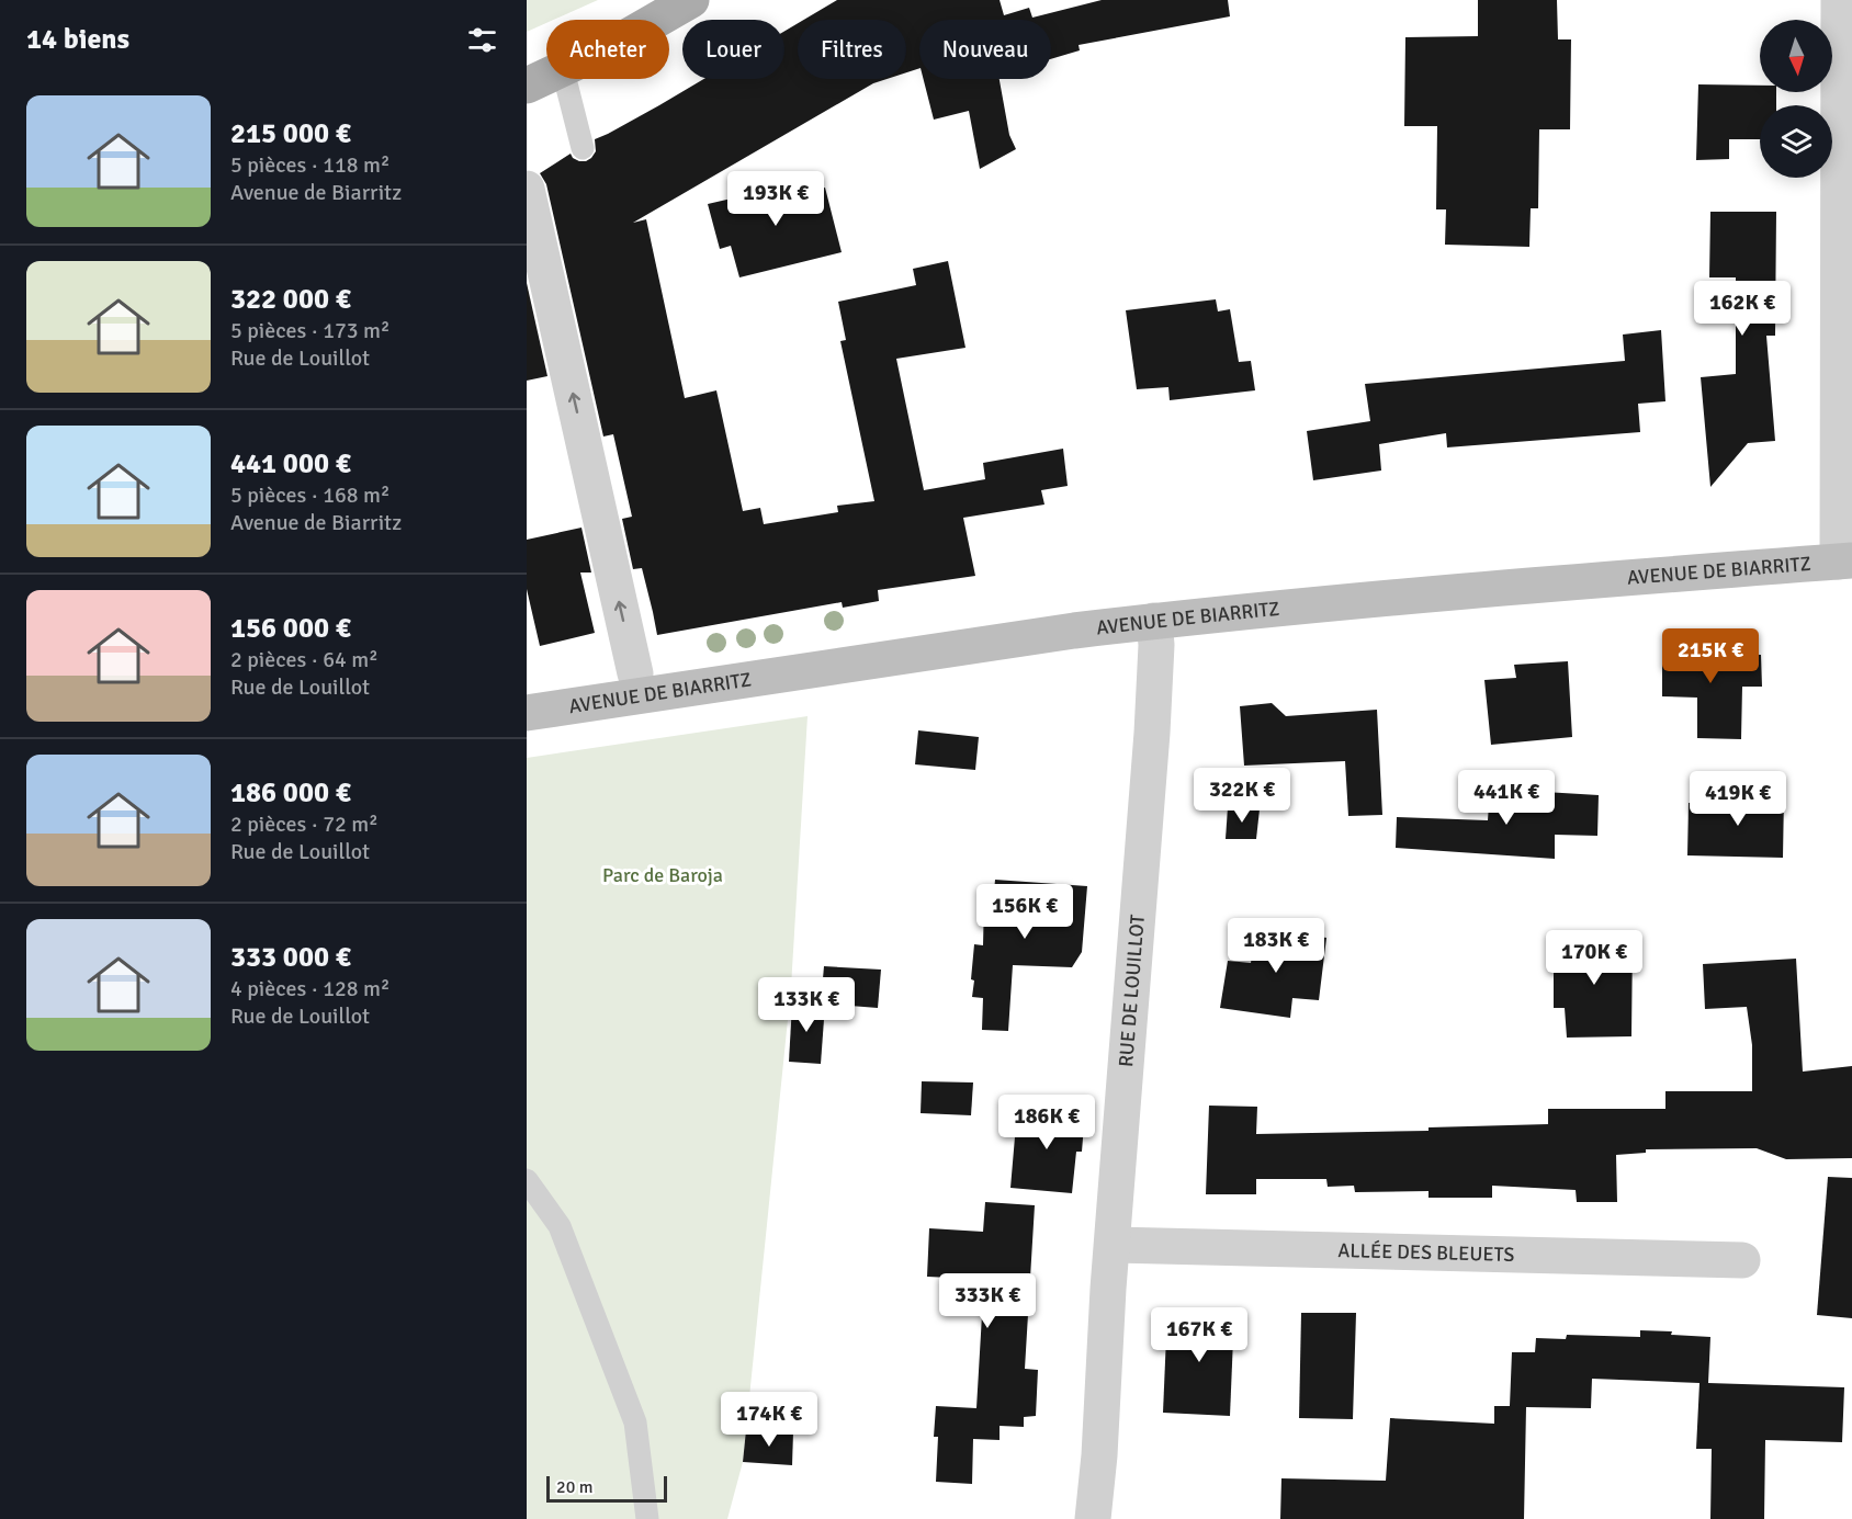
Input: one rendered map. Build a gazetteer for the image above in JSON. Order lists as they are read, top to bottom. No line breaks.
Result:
{"streets":{"main road":["AVENUE DE BIARRITZ"],"street":["RUE DE LOUILLOT","ALLÉE DES BLEUETS"]},"crossings":[["AVENUE DE BIARRITZ","RUE DE LOUILLOT"],["RUE DE LOUILLOT","ALLÉE DES BLEUETS"]],"parks":["Parc de Baroja"],"scale_bar":"20 m","north":"bottom","page":{"heading":"14 biens","chip":["Acheter","Louer","Filtres","Nouveau"],"list":[{"name":"215 000 €","note":"5 pièces · 118 m² · Avenue de Biarritz"},{"name":"322 000 €","note":"5 pièces · 173 m² · Rue de Louillot"},{"name":"441 000 €","note":"5 pièces · 168 m² · Avenue de Biarritz"},{"name":"156 000 €","note":"2 pièces · 64 m² · Rue de Louillot"},{"name":"186 000 €","note":"2 pièces · 72 m² · Rue de Louillot"},{"name":"333 000 €","note":"4 pièces · 128 m² · Rue de Louillot"}],"price":["193K €","162K €","215K €","322K €","441K €","419K €","156K €","183K €","170K €","133K €","186K €","333K €","167K €","174K €"],"scale":"20 m"}}
